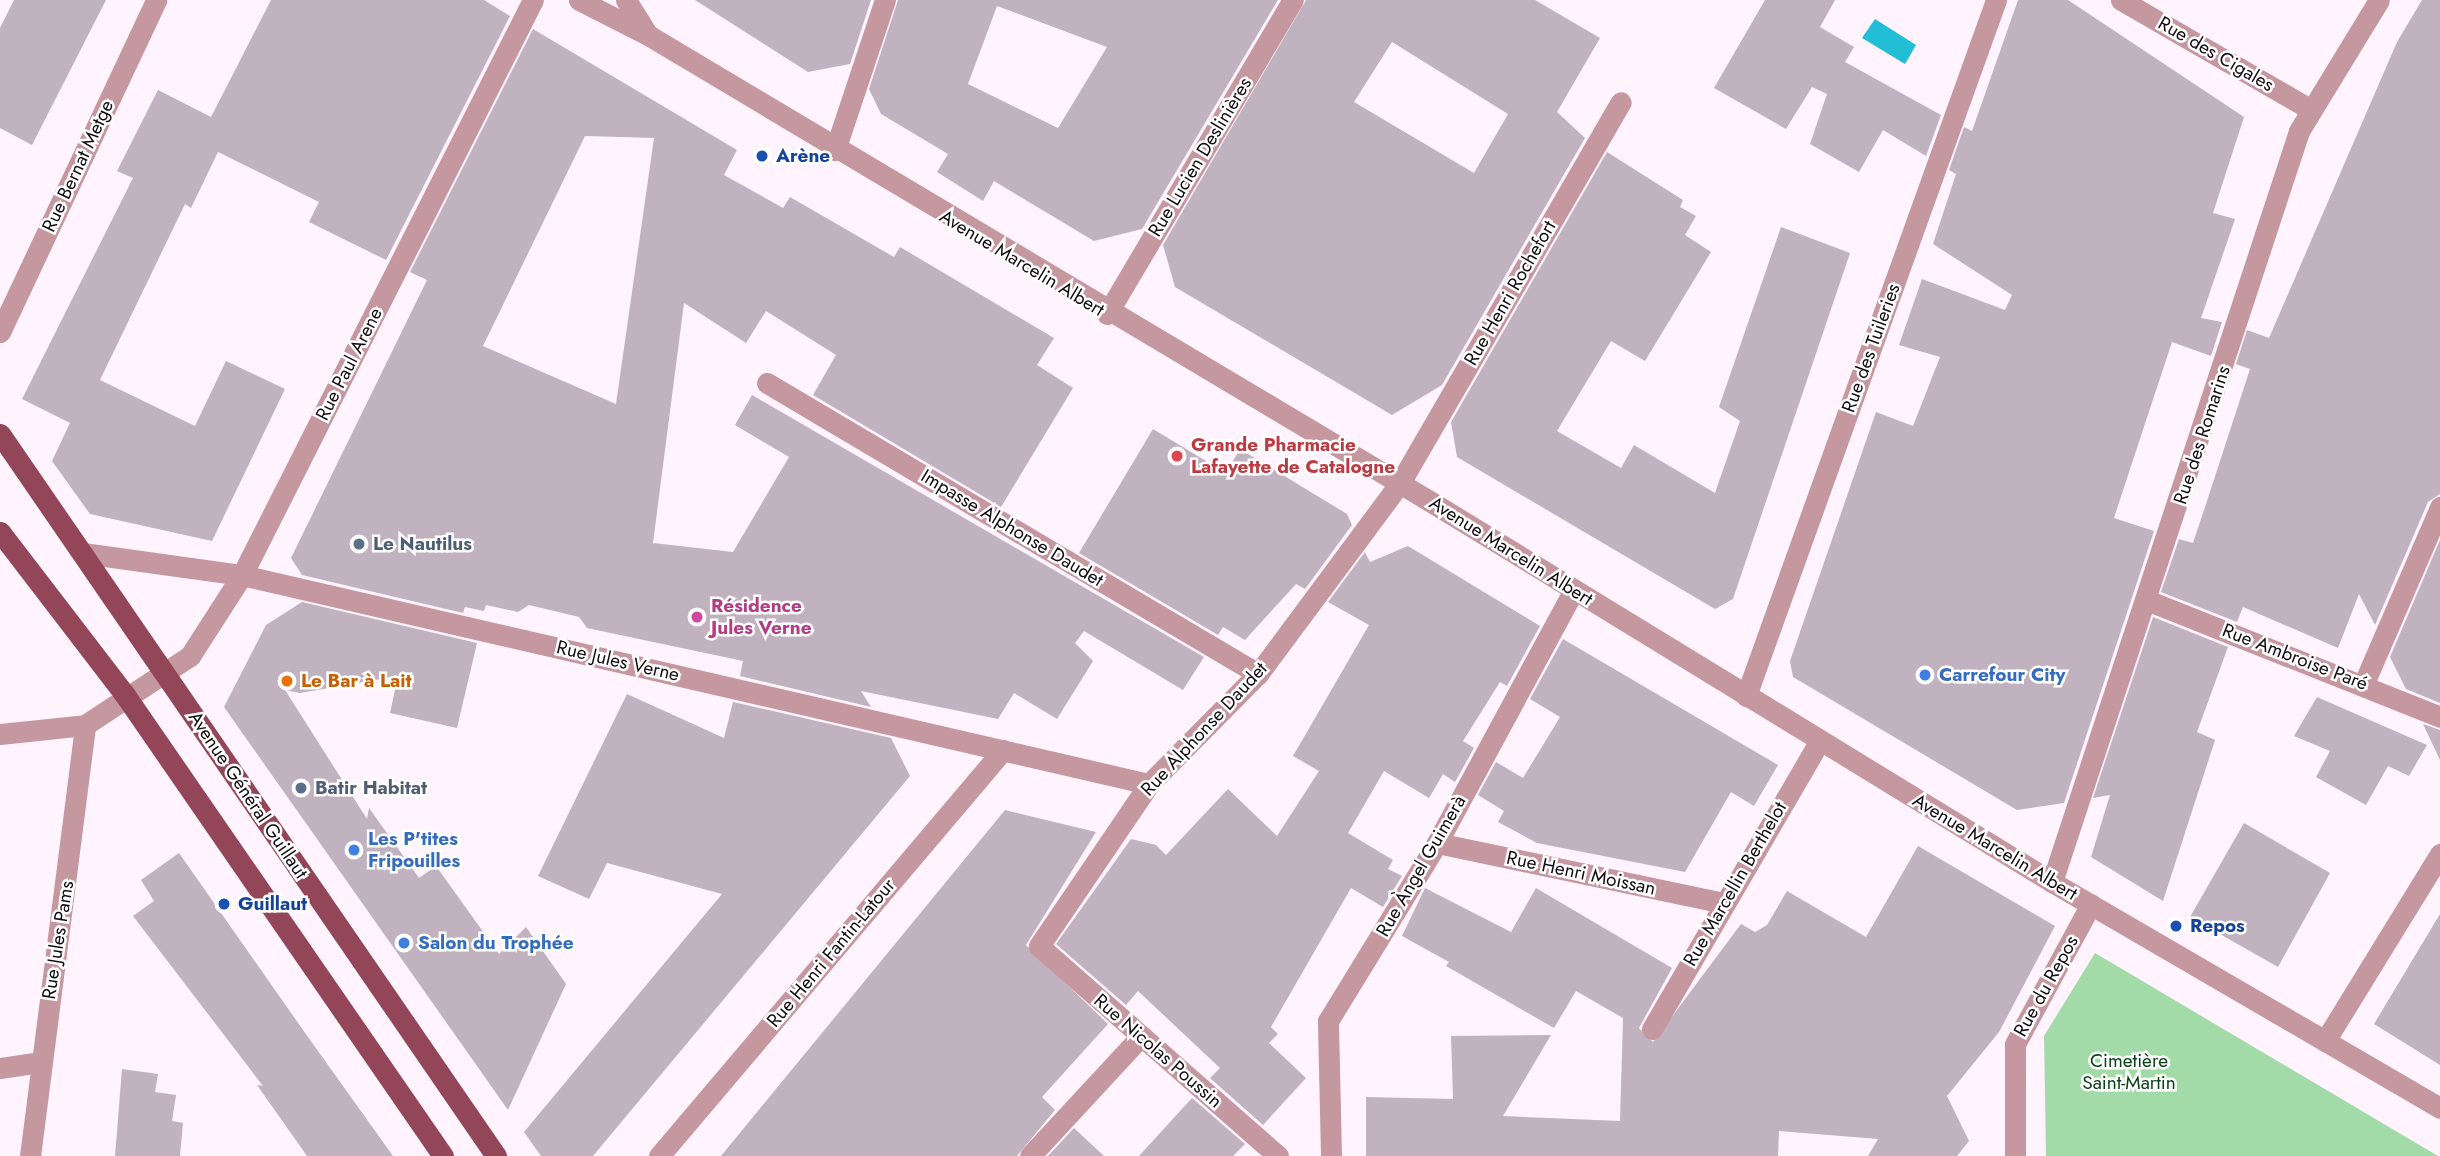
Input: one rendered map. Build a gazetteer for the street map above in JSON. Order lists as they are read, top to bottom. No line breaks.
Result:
{"streets":{"main road":["Avenue Général Guillaut"],"street":["Rue des Cigales","Rue Lucien Deslinières","Rue Bernat Metge","Avenue Marcelin Albert","Rue Henri Rochefort","Rue des Tuileries","Rue Paul Arene","Rue des Romarins","Impasse Alphonse Daudet","Rue Ambroise Paré","Rue Jules Verne","Rue Alphonse Daudet","Rue Àngel Guimerà","Rue Henri Moissan","Rue Marcellin Berthelot","Rue Jules Pams","Rue Henri Fantin-Latour","Rue du Repos","Rue Nicolas Poussin"]},"crossings":[["Rue des Cigales","Rue des Romarins"],["Rue Lucien Deslinières","Avenue Marcelin Albert"],["Avenue Marcelin Albert","Rue Henri Rochefort"],["Avenue Marcelin Albert","Rue des Tuileries"],["Avenue Marcelin Albert","Rue des Romarins"],["Avenue Marcelin Albert","Rue Alphonse Daudet"],["Avenue Marcelin Albert","Rue Àngel Guimerà"],["Avenue Marcelin Albert","Rue Marcellin Berthelot"],["Avenue Marcelin Albert","Rue du Repos"],["Rue Henri Rochefort","Rue Alphonse Daudet"],["Rue Paul Arene","Rue Jules Verne"],["Rue Paul Arene","Avenue Général Guillaut"],["Rue Paul Arene","Rue Jules Pams"],["Rue des Romarins","Rue Ambroise Paré"],["Impasse Alphonse Daudet","Rue Alphonse Daudet"],["Rue Jules Verne","Rue Alphonse Daudet"],["Rue Jules Verne","Avenue Général Guillaut"],["Rue Jules Verne","Rue Henri Fantin-Latour"],["Rue Alphonse Daudet","Rue Nicolas Poussin"],["Rue Àngel Guimerà","Rue Henri Moissan"],["Rue Henri Moissan","Rue Marcellin Berthelot"]],"parks":["Cimetière Saint-Martin"],"places":["Arène","Grande Pharmacie Lafayette de Catalogne","Le Nautilus","Résidence Jules Verne","Carrefour City","Le Bar à Lait","Batir Habitat","Les P'tites Fripouilles","Guillaut","Repos","Salon du Trophée"]}
